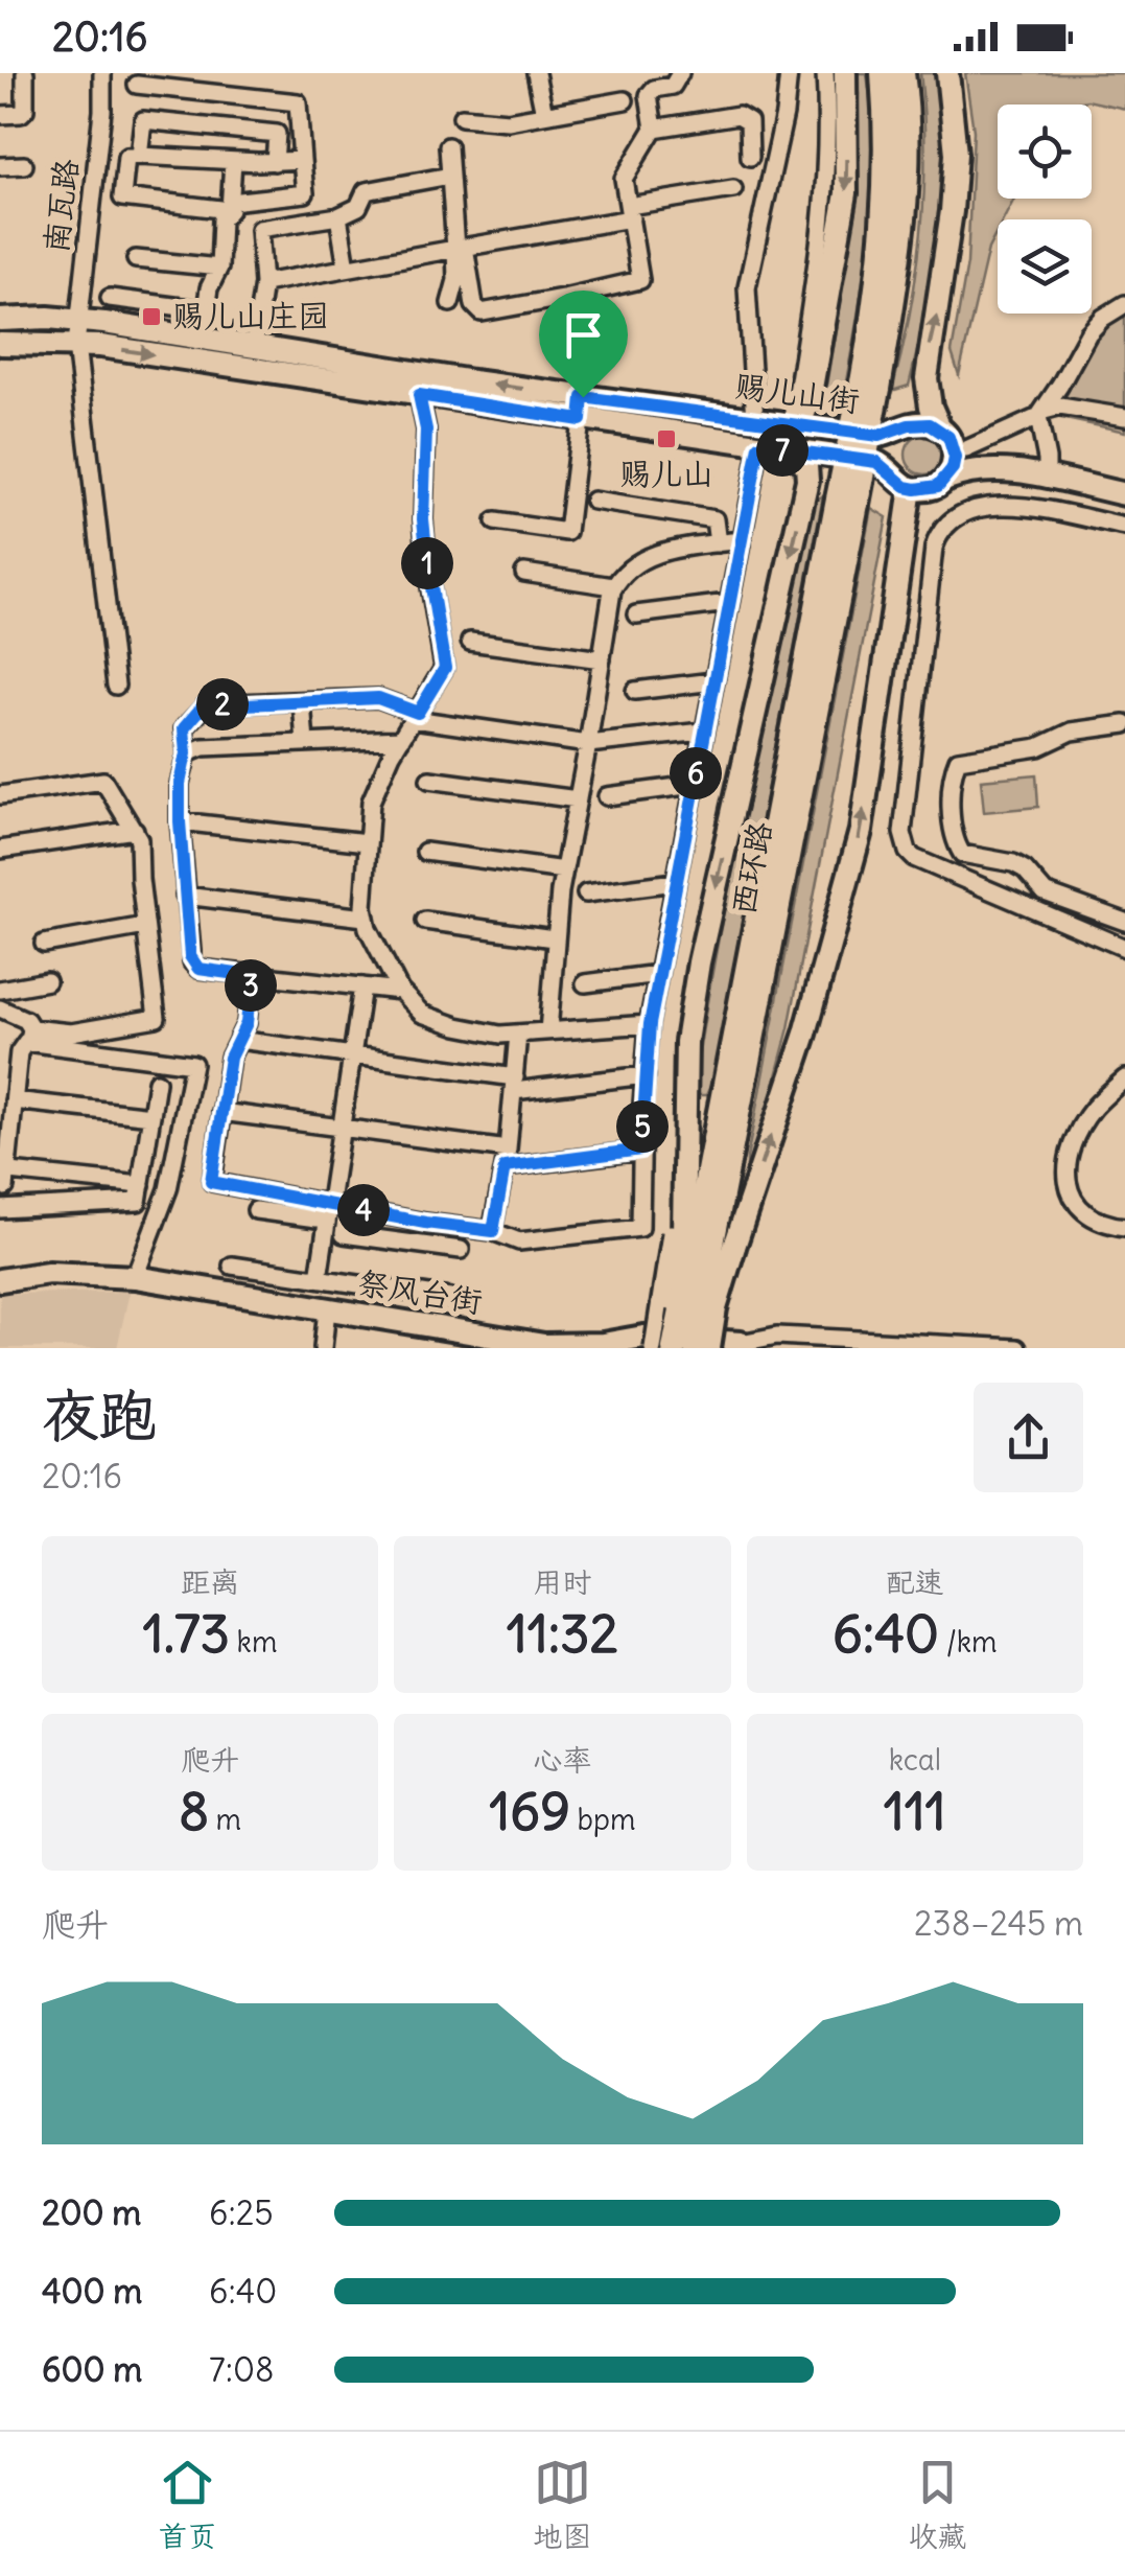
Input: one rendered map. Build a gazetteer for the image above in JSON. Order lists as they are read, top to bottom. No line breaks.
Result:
{"streets":{"highway":["西环路"],"main road":["赐儿山街","祭风台街"],"street":["南瓦路"]},"crossings":[["南瓦路","赐儿山街"]],"places":{"transit":["赐儿山庄园","赐儿山"]},"page":{"status":"20:16","pins":["7","1","2","6","3","5","4"],"heading":["夜跑","20:16"],"stats":[["距离","1.73 km"],["用时","11:32"],["配速","6:40 /km"],["爬升","8 m"],["心率","169 bpm"],["kcal","111"]],"chart":["爬升","238–245 m"],"list":[{"name":"200 m","note":"6:25"},{"name":"400 m","note":"6:40"},{"name":"600 m","note":"7:08"}],"tabs":["首页","地图","收藏"]}}
